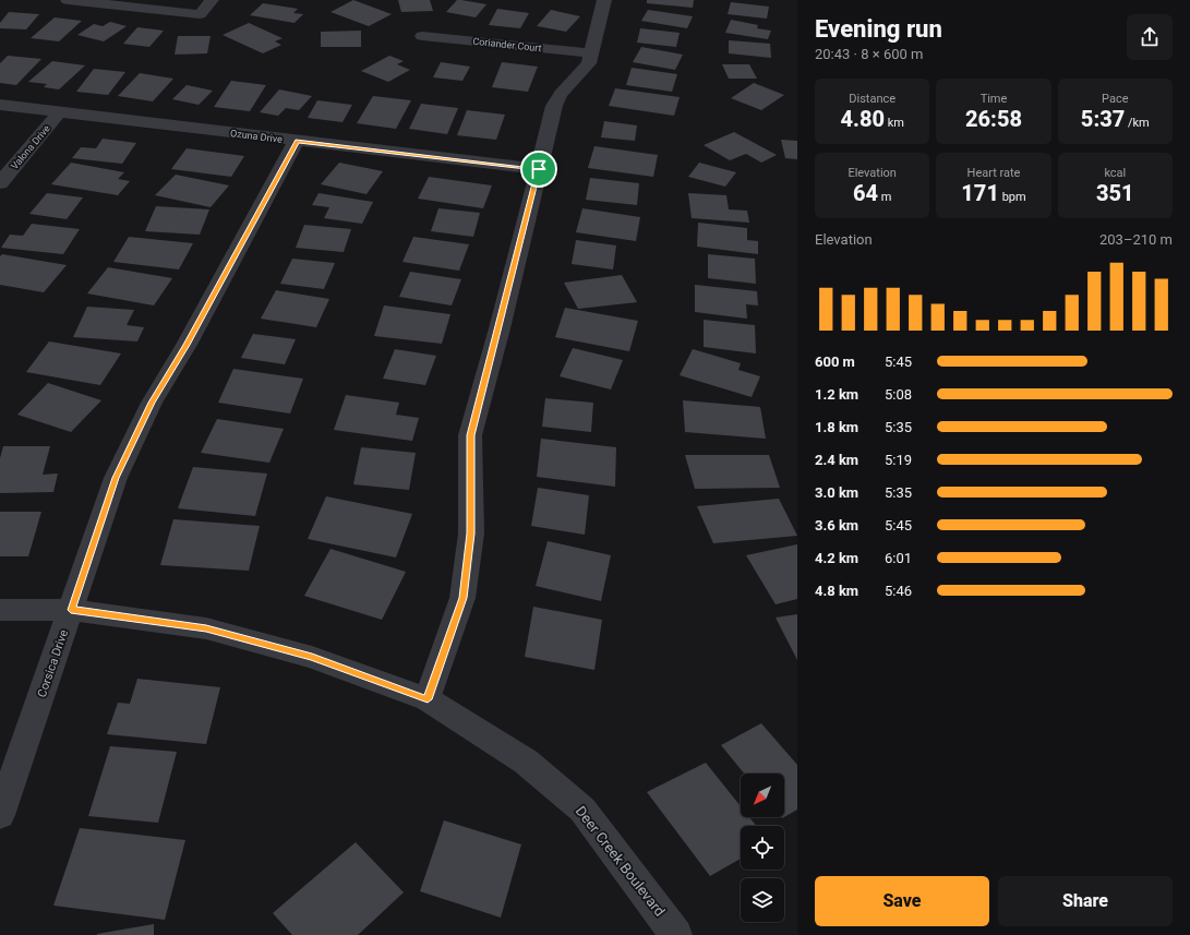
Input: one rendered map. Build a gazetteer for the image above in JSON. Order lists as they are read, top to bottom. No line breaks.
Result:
{"streets":{"street":["Coriander Court","Ozuna Drive","Valona Drive","Corsica Drive","Deer Creek Boulevard"]},"crossings":[["Ozuna Drive","Valona Drive"],["Ozuna Drive","Corsica Drive"],["Corsica Drive","Deer Creek Boulevard"]],"north":"bottom left","page":{"heading":["Evening run","20:43 · 8 × 600 m"],"stats":[["Distance","4.80 km"],["Time","26:58"],["Pace","5:37 /km"],["Elevation","64 m"],["Heart rate","171 bpm"],["kcal","351"]],"chart":["Elevation","203–210 m"],"list":[{"name":"600 m","note":"5:45"},{"name":"1.2 km","note":"5:08"},{"name":"1.8 km","note":"5:35"},{"name":"2.4 km","note":"5:19"},{"name":"3.0 km","note":"5:35"},{"name":"3.6 km","note":"5:45"},{"name":"4.2 km","note":"6:01"},{"name":"4.8 km","note":"5:46"}],"buttons":["Save","Share"]}}
